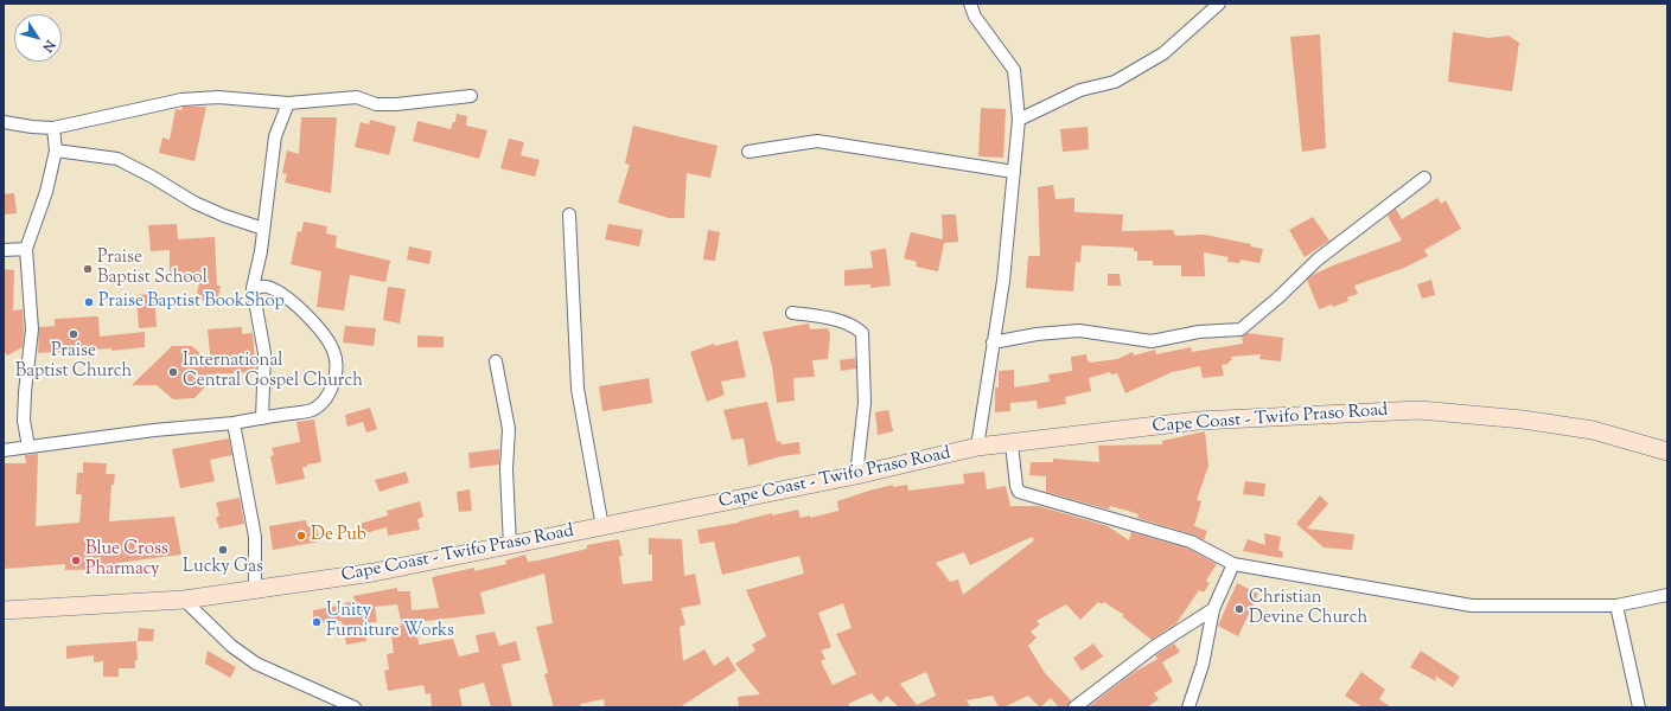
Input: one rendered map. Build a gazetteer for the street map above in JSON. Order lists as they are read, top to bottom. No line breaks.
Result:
{"streets":{"main road":["Cape Coast - Twifo Praso Road"]},"places":["Praise Baptist School","Praise Baptist BookShop","Praise Baptist Church","International Central Gospel Church","De Pub","Lucky Gas","Blue Cross Pharmacy","Christian Devine Church","Unity Furniture Works"],"north":"bottom right"}
